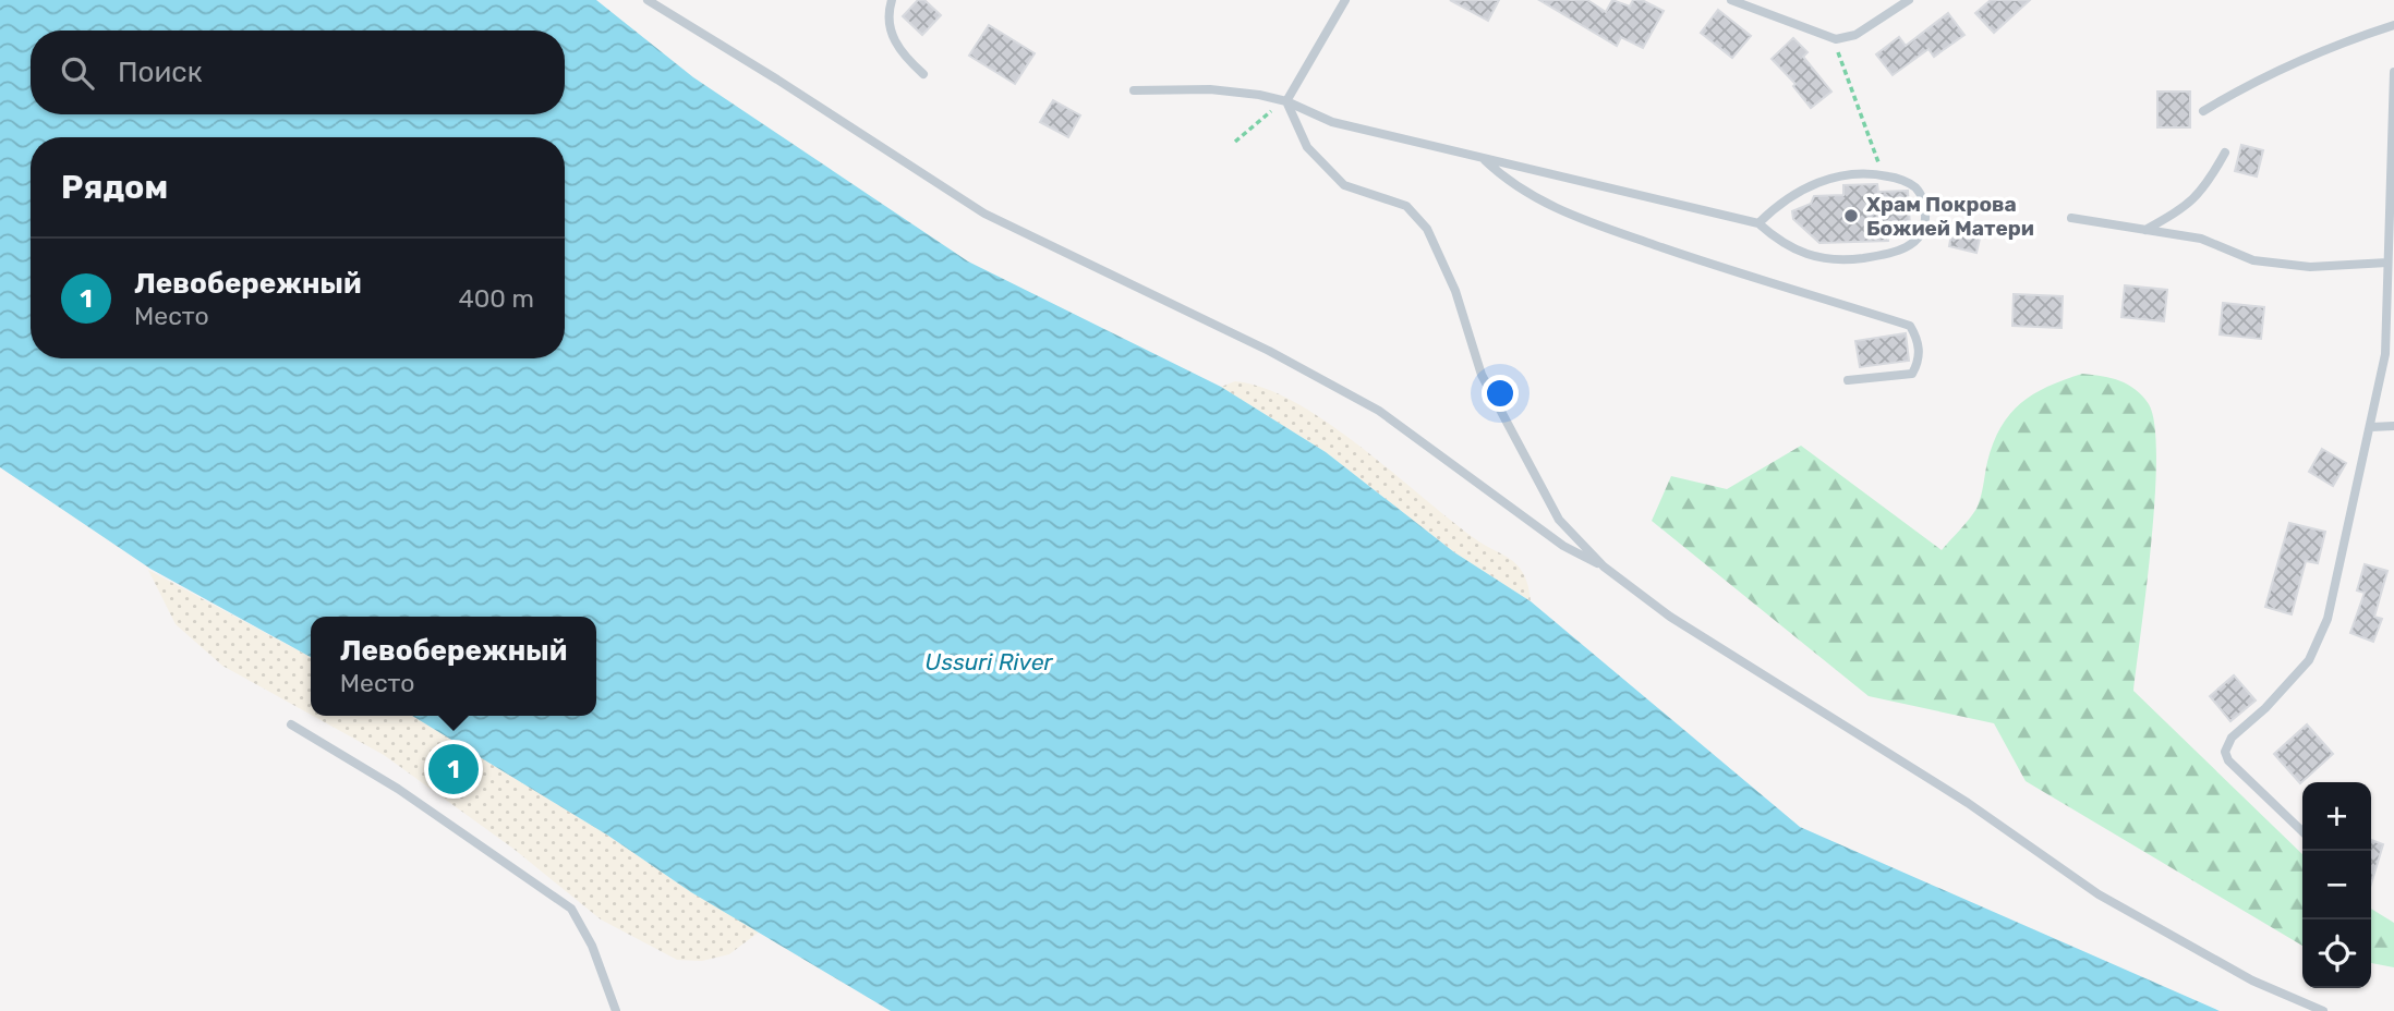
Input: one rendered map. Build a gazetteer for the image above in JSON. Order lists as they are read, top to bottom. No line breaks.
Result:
{"water":["Ussuri River"],"places":["Храм Покрова Божией Матери"],"page":{"search":"Поиск","heading":"Рядом","list":[{"mark":"1","name":"Левобережный","note":"Место","value":"400 m"}],"popup":["Левобережный","Место"],"pins":"1","map_buttons":["+","−"]}}
